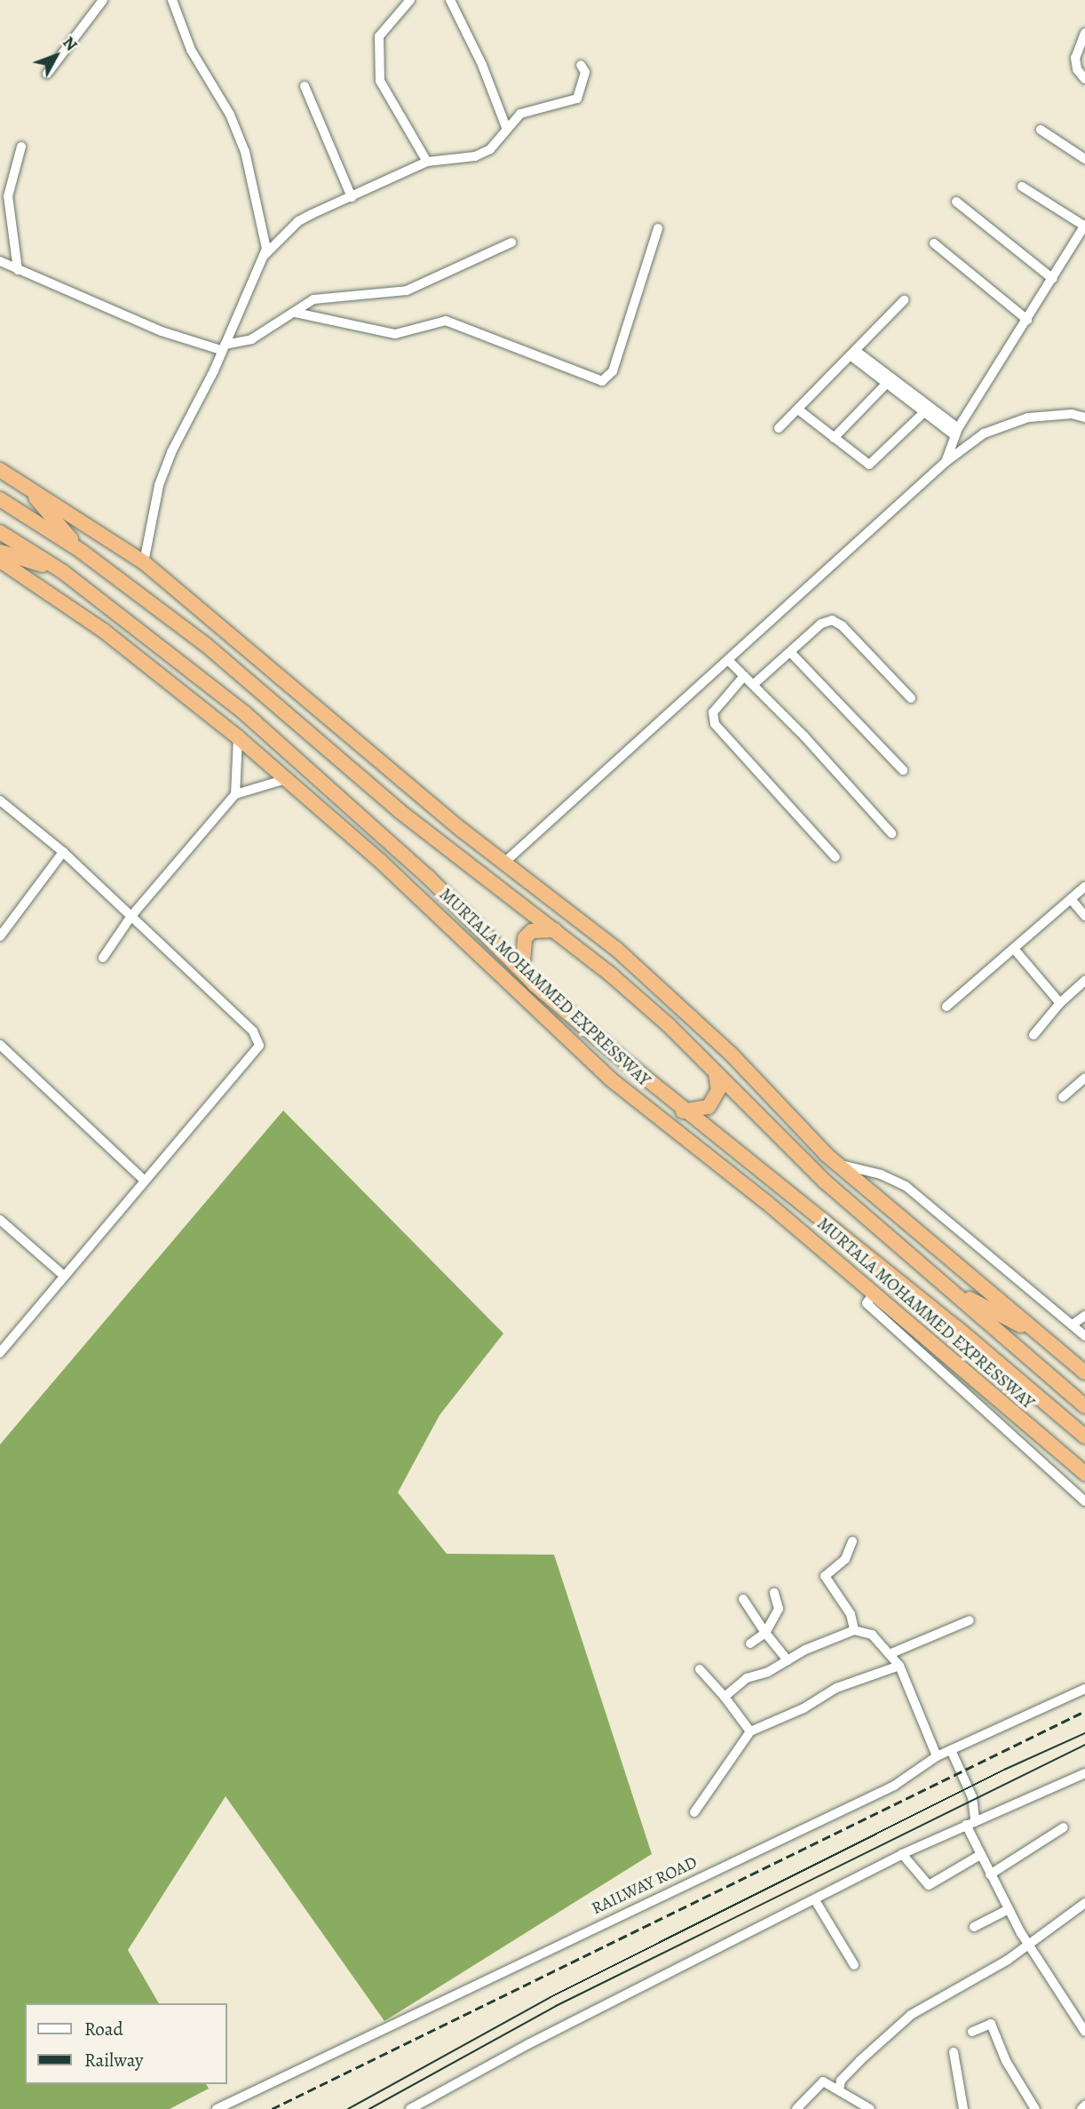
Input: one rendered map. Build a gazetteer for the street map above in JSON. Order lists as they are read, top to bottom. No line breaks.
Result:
{"streets":{"highway":["MURTALA MOHAMMED EXPRESSWAY"],"street":["RAILWAY ROAD"]},"legend":["Road","Railway"],"north":"top right"}
